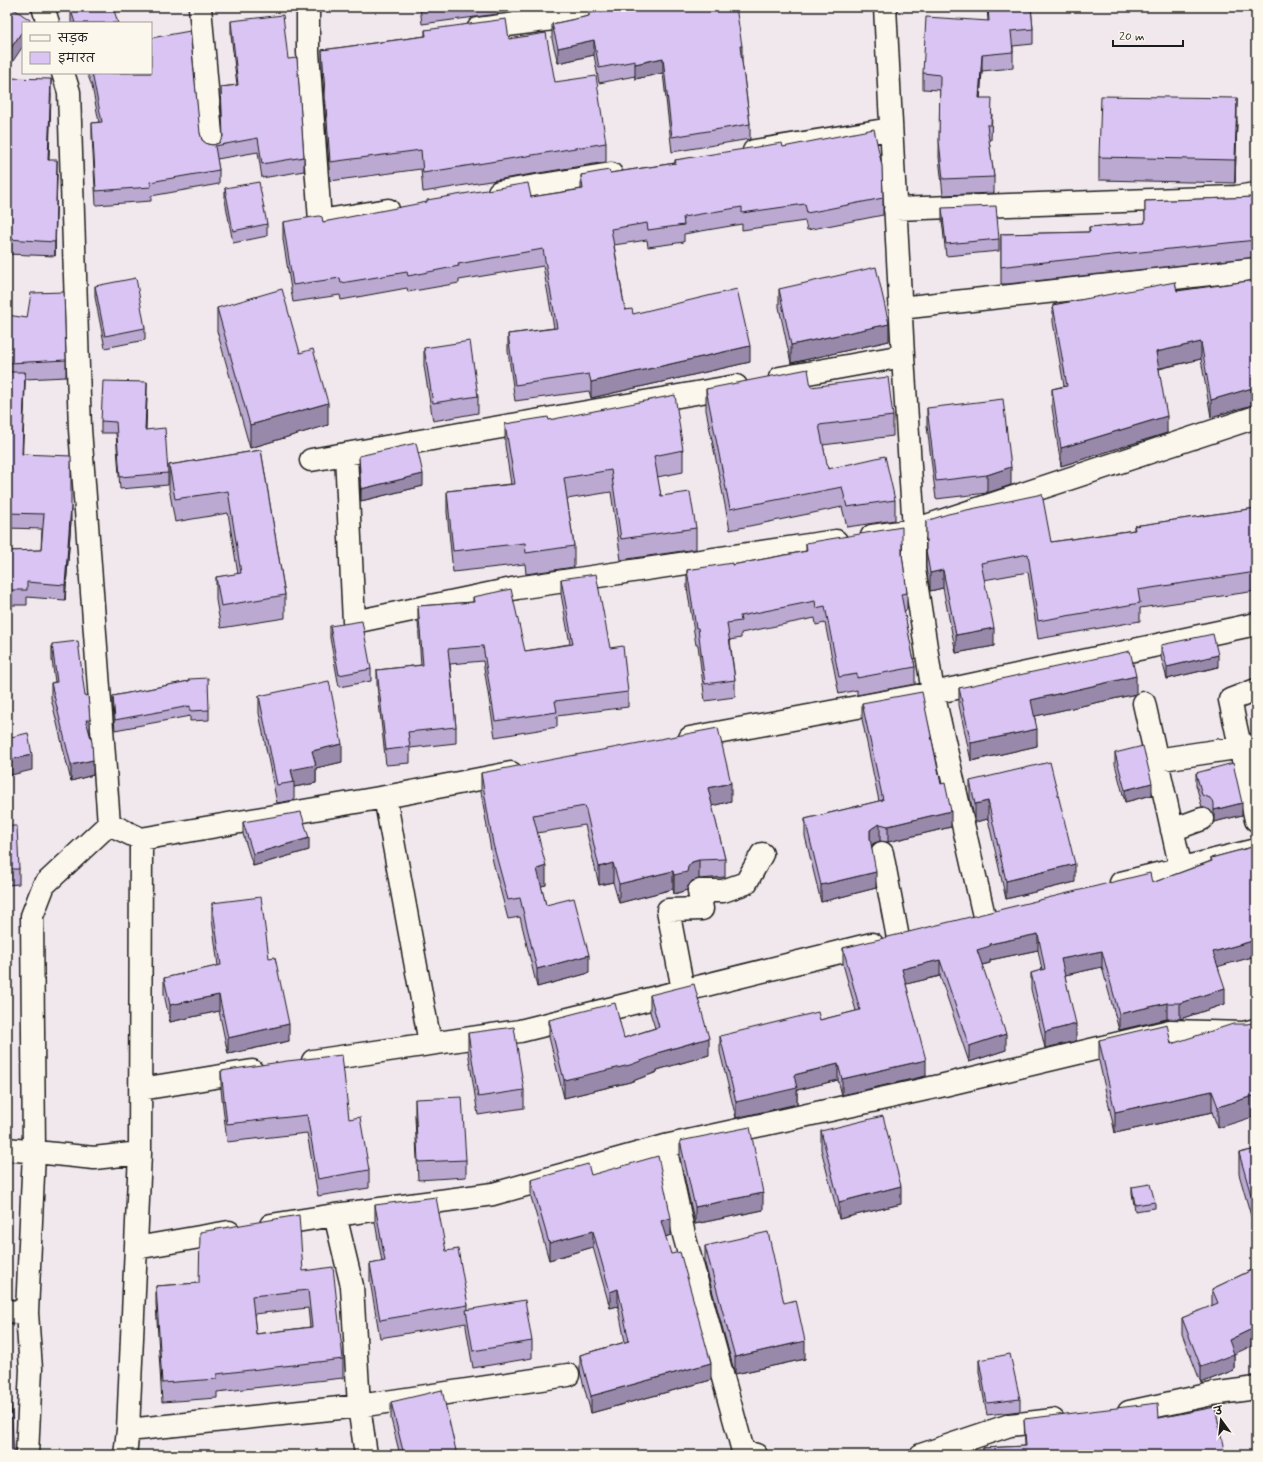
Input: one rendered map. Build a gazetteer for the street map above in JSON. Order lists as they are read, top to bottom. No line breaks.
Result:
{"legend":["सड़क","इमारत"],"scale_bar":"20 m","north":"top"}
